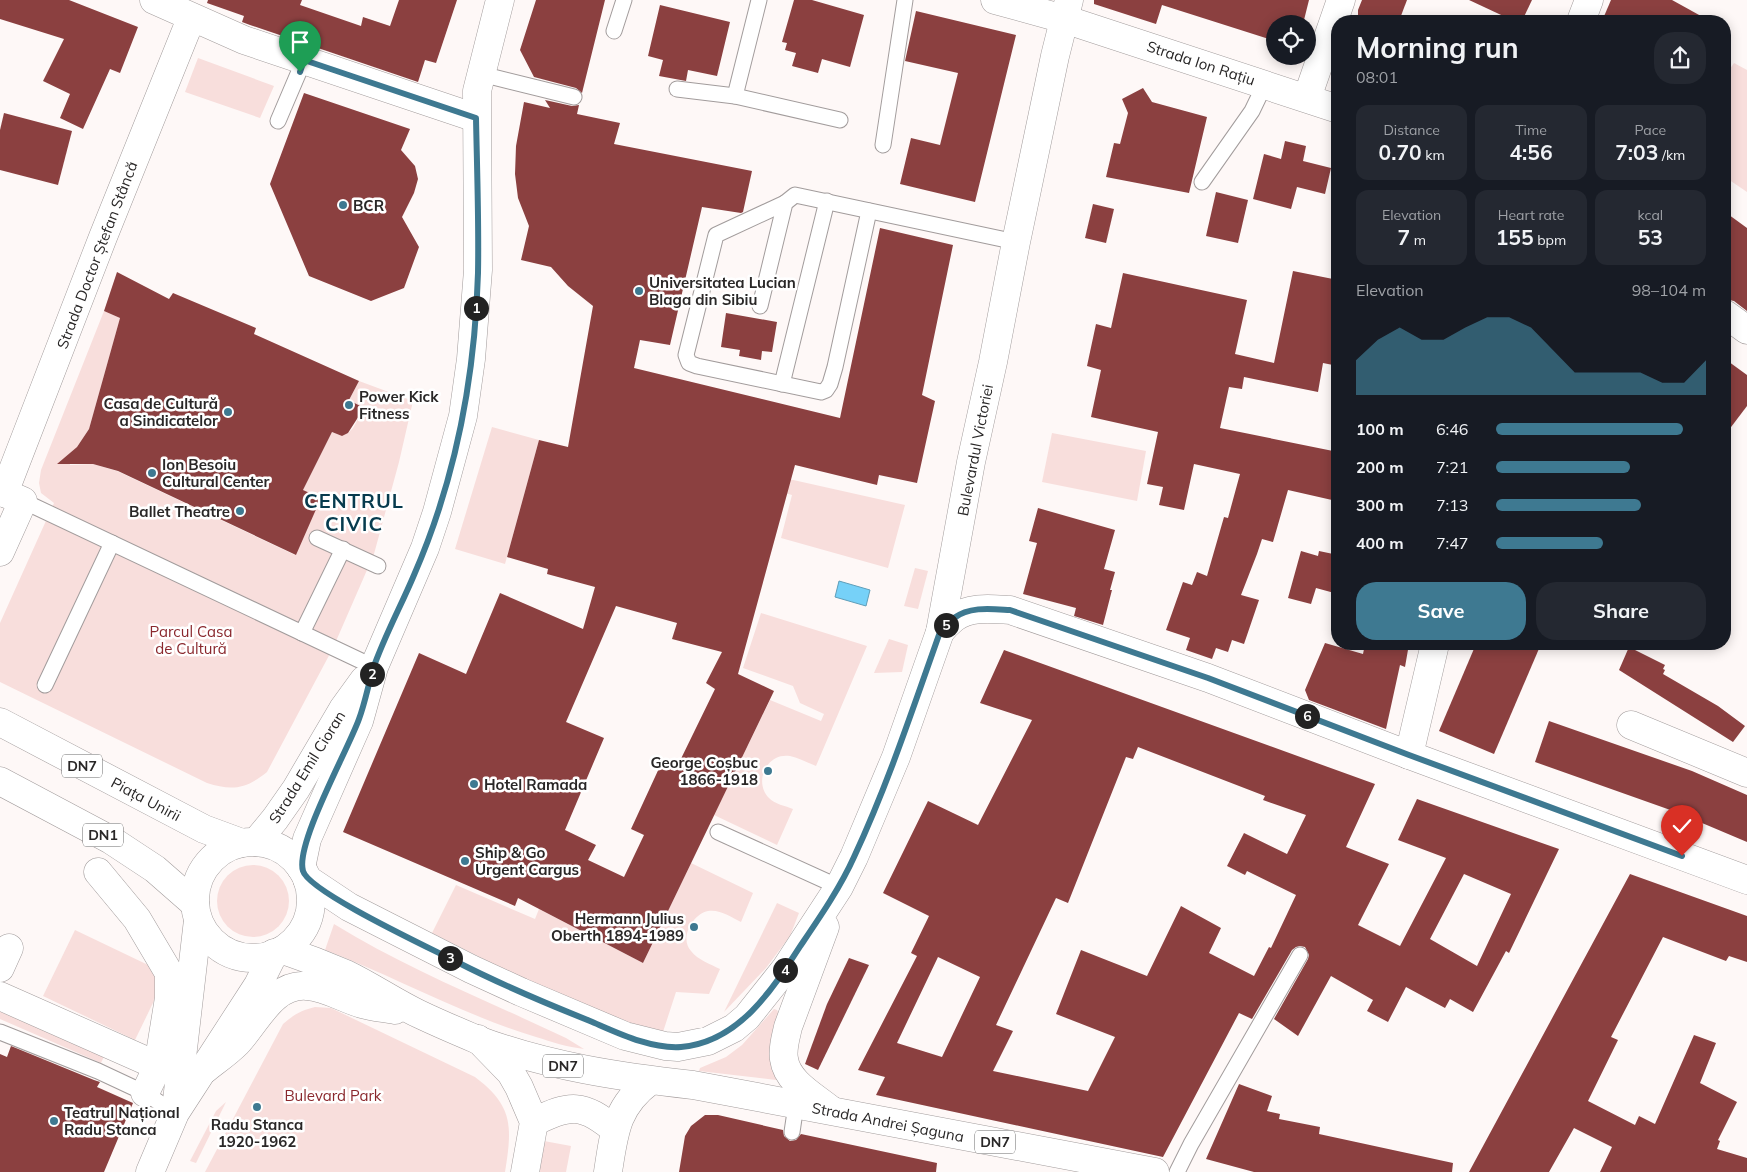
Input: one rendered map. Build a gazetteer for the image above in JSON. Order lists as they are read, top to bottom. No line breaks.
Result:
{"streets":{"main road":["Strada Ion Rațiu","Strada Doctor Ștefan Stâncă","Bulevardul Victoriei","DN7","Strada Emil Cioran","Piața Unirii","DN1","Strada Andrei Șaguna"]},"crossings":[["Strada Ion Rațiu","Bulevardul Victoriei"],["Bulevardul Victoriei","DN7"],["Bulevardul Victoriei","Strada Emil Cioran"],["Bulevardul Victoriei","Piața Unirii"],["Bulevardul Victoriei","DN1"],["Bulevardul Victoriei","Strada Andrei Șaguna"],["DN7","Strada Emil Cioran"],["DN7","Piața Unirii"],["DN7","DN1"],["DN7","Strada Andrei Șaguna"],["Strada Emil Cioran","Piața Unirii"],["Strada Emil Cioran","DN1"],["Piața Unirii","DN1"]],"districts":["CENTRUL CIVIC"],"parks":["Parcul Casa de Cultură","Bulevard Park"],"places":["BCR","Universitatea Lucian Blaga din Sibiu","Power Kick Fitness","Casa de Cultură a Sindicatelor","Ion Besoiu Cultural Center","Ballet Theatre","George Coșbuc 1866-1918","Hotel Ramada","Ship & Go Urgent Cargus","Hermann Julius Oberth 1894-1989","Radu Stanca 1920-1962","Teatrul Național Radu Stanca"],"page":{"heading":["Morning run","08:01"],"stats":[["Distance","0.70 km"],["Time","4:56"],["Pace","7:03 /km"],["Elevation","7 m"],["Heart rate","155 bpm"],["kcal","53"]],"chart":["Elevation","98–104 m"],"pins":["1","5","2","6","3","4"],"list":[{"name":"100 m","note":"6:46"},{"name":"200 m","note":"7:21"},{"name":"300 m","note":"7:13"},{"name":"400 m","note":"7:47"}],"buttons":["Save","Share"]}}
